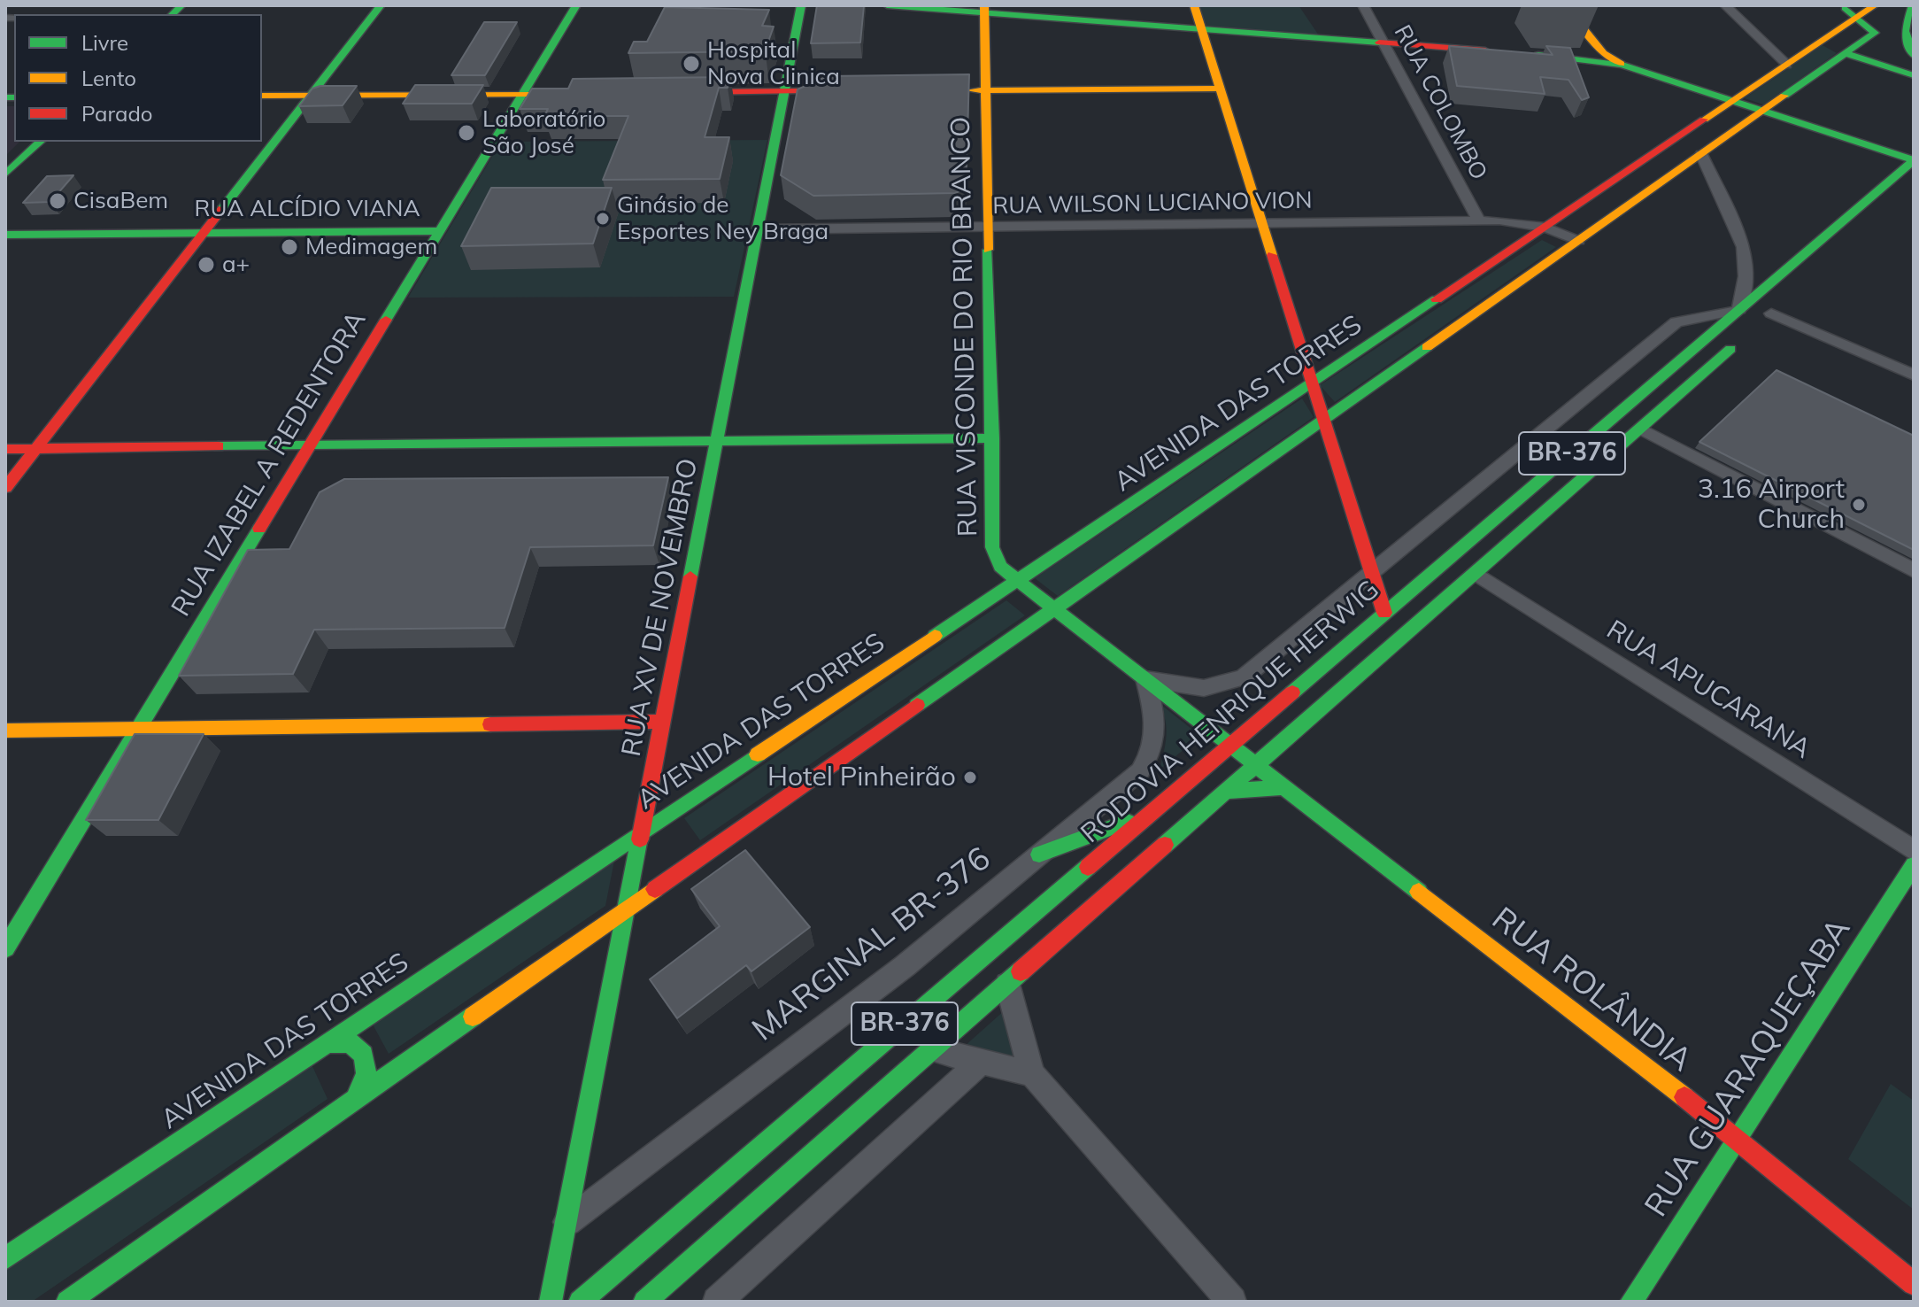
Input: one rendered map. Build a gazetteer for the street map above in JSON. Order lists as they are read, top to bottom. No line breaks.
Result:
{"streets":{"main road":["RUA ALCÍDIO VIANA","RUA VISCONDE DO RIO BRANCO","AVENIDA DAS TORRES","BR-376","RUA IZABEL A REDENTORA","RUA XV DE NOVEMBRO","RODOVIA HENRIQUE HERWIG","RUA ROLÂNDIA","RUA GUARAQUEÇABA"],"street":["RUA COLOMBO","RUA WILSON LUCIANO VION","RUA APUCARANA","MARGINAL BR-376"]},"crossings":[["RUA COLOMBO","RUA WILSON LUCIANO VION"],["RUA WILSON LUCIANO VION","RUA VISCONDE DO RIO BRANCO"],["RUA WILSON LUCIANO VION","AVENIDA DAS TORRES"],["RUA WILSON LUCIANO VION","RUA XV DE NOVEMBRO"],["RUA ALCÍDIO VIANA","RUA IZABEL A REDENTORA"],["RUA VISCONDE DO RIO BRANCO","AVENIDA DAS TORRES"],["RUA VISCONDE DO RIO BRANCO","RODOVIA HENRIQUE HERWIG"],["RUA VISCONDE DO RIO BRANCO","MARGINAL BR-376"],["RUA VISCONDE DO RIO BRANCO","RUA ROLÂNDIA"],["AVENIDA DAS TORRES","RUA XV DE NOVEMBRO"],["BR-376","RUA APUCARANA"],["BR-376","RUA ROLÂNDIA"],["RUA XV DE NOVEMBRO","MARGINAL BR-376"],["RODOVIA HENRIQUE HERWIG","RUA ROLÂNDIA"],["RUA ROLÂNDIA","RUA GUARAQUEÇABA"]],"places":["Hospital Nova Clinica","Laboratório São José","CisaBem","Ginásio de Esportes Ney Braga","Medimagem","a+","3.16 Airport Church","Hotel Pinheirão"],"legend":["Livre","Lento","Parado"]}
